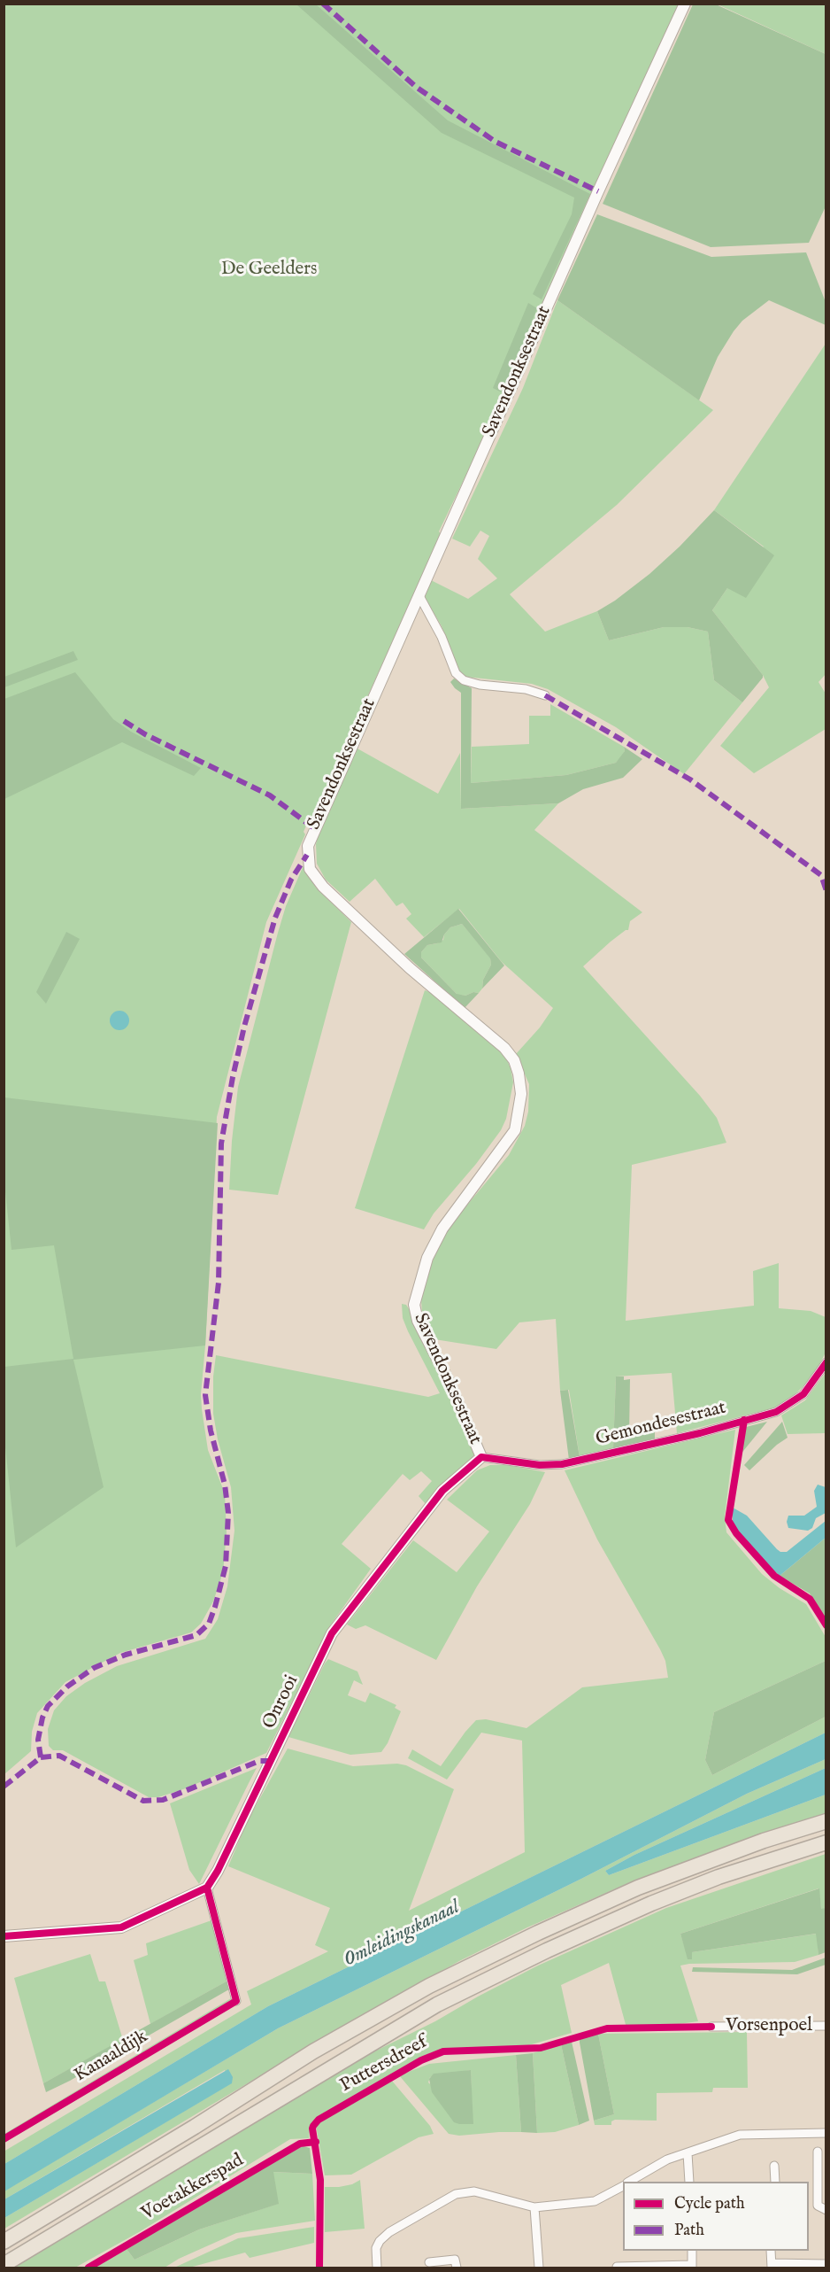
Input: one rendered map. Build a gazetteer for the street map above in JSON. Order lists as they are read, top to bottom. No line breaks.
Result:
{"streets":{"street":["Savendonksestraat","Gemondesestraat","Onrooi","Vorsenpoel"],"cycle path":["Kanaaldijk","Puttersdreef","Voetakkerspad"]},"crossings":[["Savendonksestraat","Gemondesestraat"],["Savendonksestraat","Onrooi"],["Gemondesestraat","Onrooi"]],"water":["Omleidingskanaal"],"parks":["De Geelders"],"legend":["Cycle path","Path"]}
